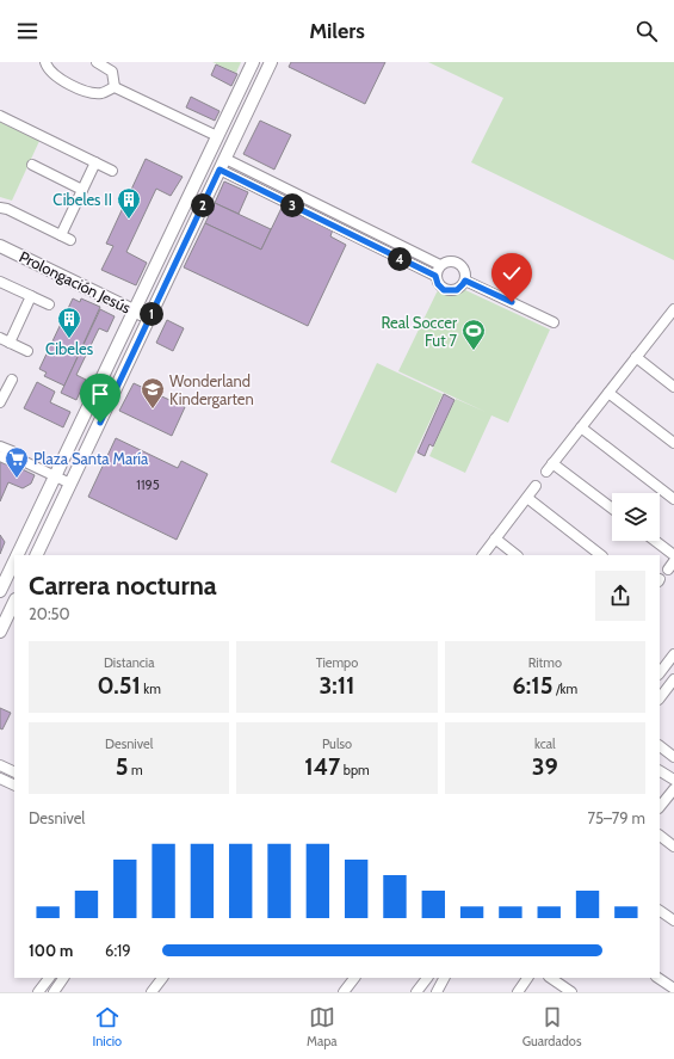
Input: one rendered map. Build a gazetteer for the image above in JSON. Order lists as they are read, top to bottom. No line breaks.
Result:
{"streets":{"street":["Prolongación Jesús"]},"places":{"building":["Cibeles II","Cibeles"],"sports":["Real Soccer Fut 7"],"school or university":["Wonderland Kindergarten"],"supermarket":["Plaza Santa María"]},"house_numbers":["1195"],"page":{"header":"Milers","pins":["2","3","4","1"],"heading":["Carrera nocturna","20:50"],"stats":[["Distancia","0.51 km"],["Tiempo","3:11"],["Ritmo","6:15 /km"],["Desnivel","5 m"],["Pulso","147 bpm"],["kcal","39"]],"chart":["Desnivel","75–79 m"],"list":[{"name":"100 m","note":"6:19"}],"tabs":["Inicio","Mapa","Guardados"]}}
